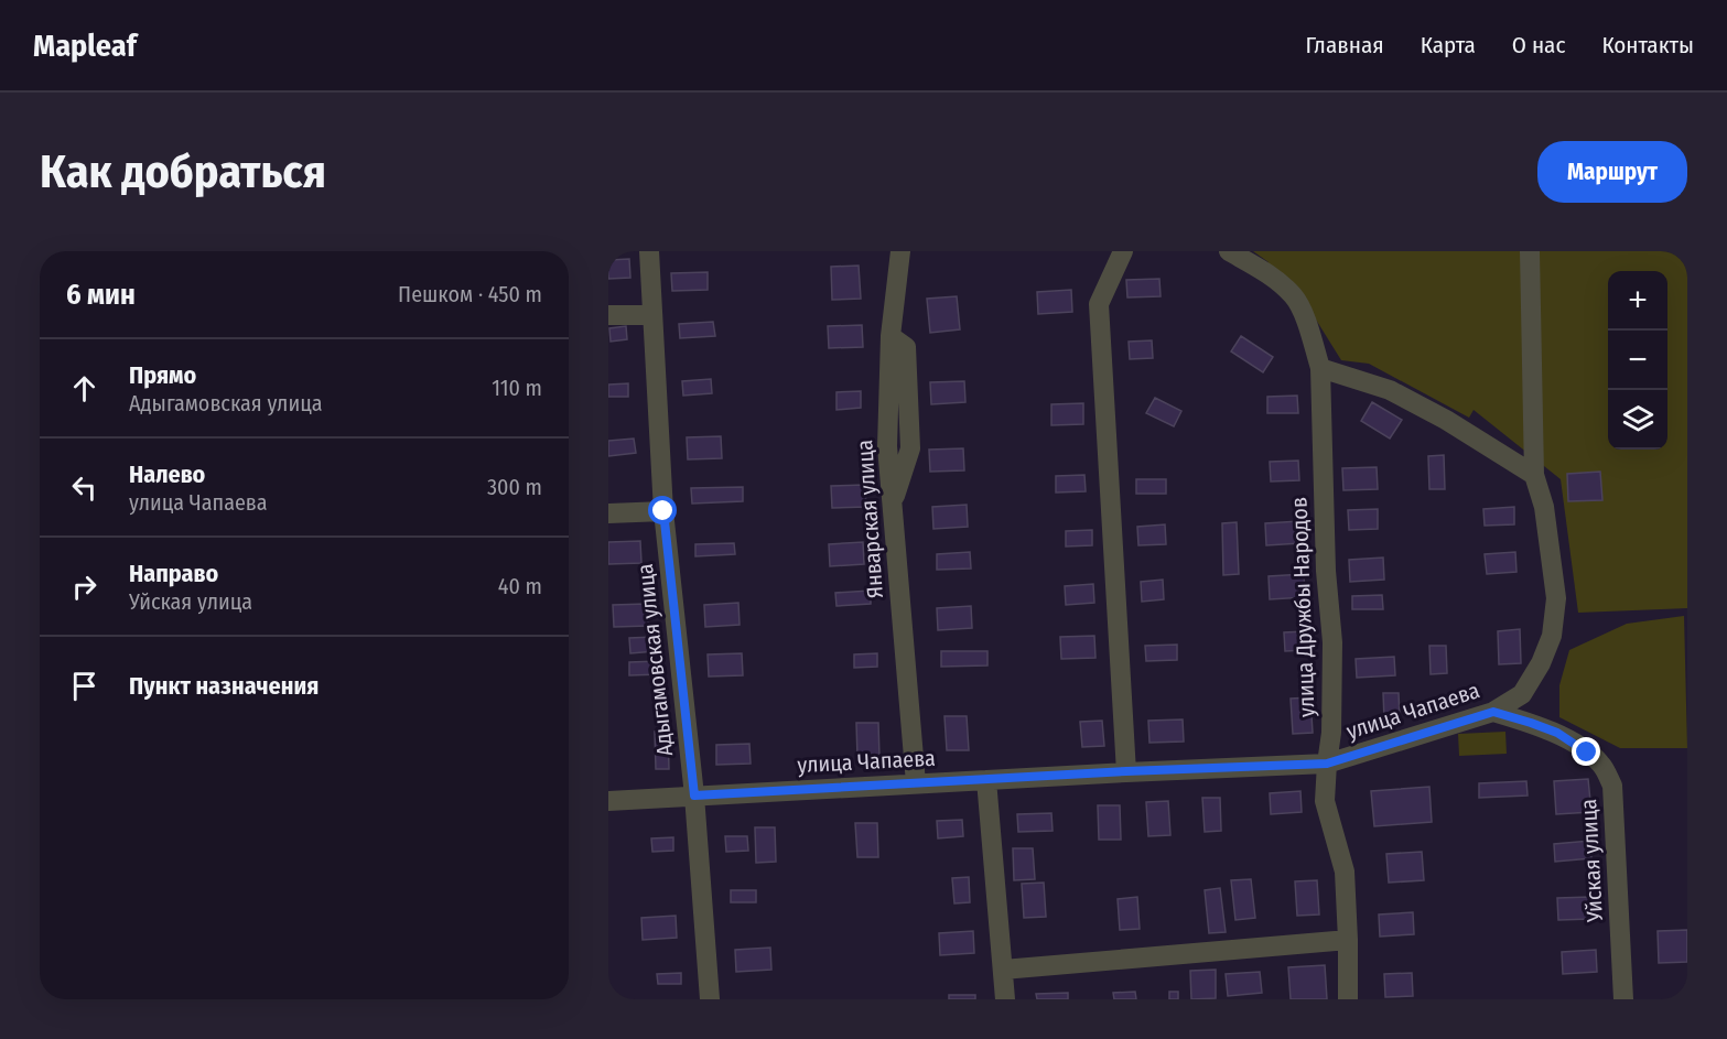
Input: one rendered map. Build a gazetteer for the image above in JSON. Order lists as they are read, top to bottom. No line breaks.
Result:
{"streets":{"street":["Январская улица","улица Дружбы Народов","Адыгамовская улица","улица Чапаева","Уйская улица"]},"crossings":[["Январская улица","улица Чапаева"],["улица Дружбы Народов","улица Чапаева"],["Адыгамовская улица","улица Чапаева"],["улица Чапаева","Уйская улица"]],"page":{"header":"Mapleaf","nav":["Главная","Карта","О нас","Контакты"],"buttons":"Маршрут","title":"Как добраться","heading":["6 мин","Пешком · 450 m"],"map_buttons":["+","−"],"list":[["Прямо","Адыгамовская улица","110 m"],["Налево","улица Чапаева","300 m"],["Направо","Уйская улица","40 m"],"Пункт назначения"]}}
